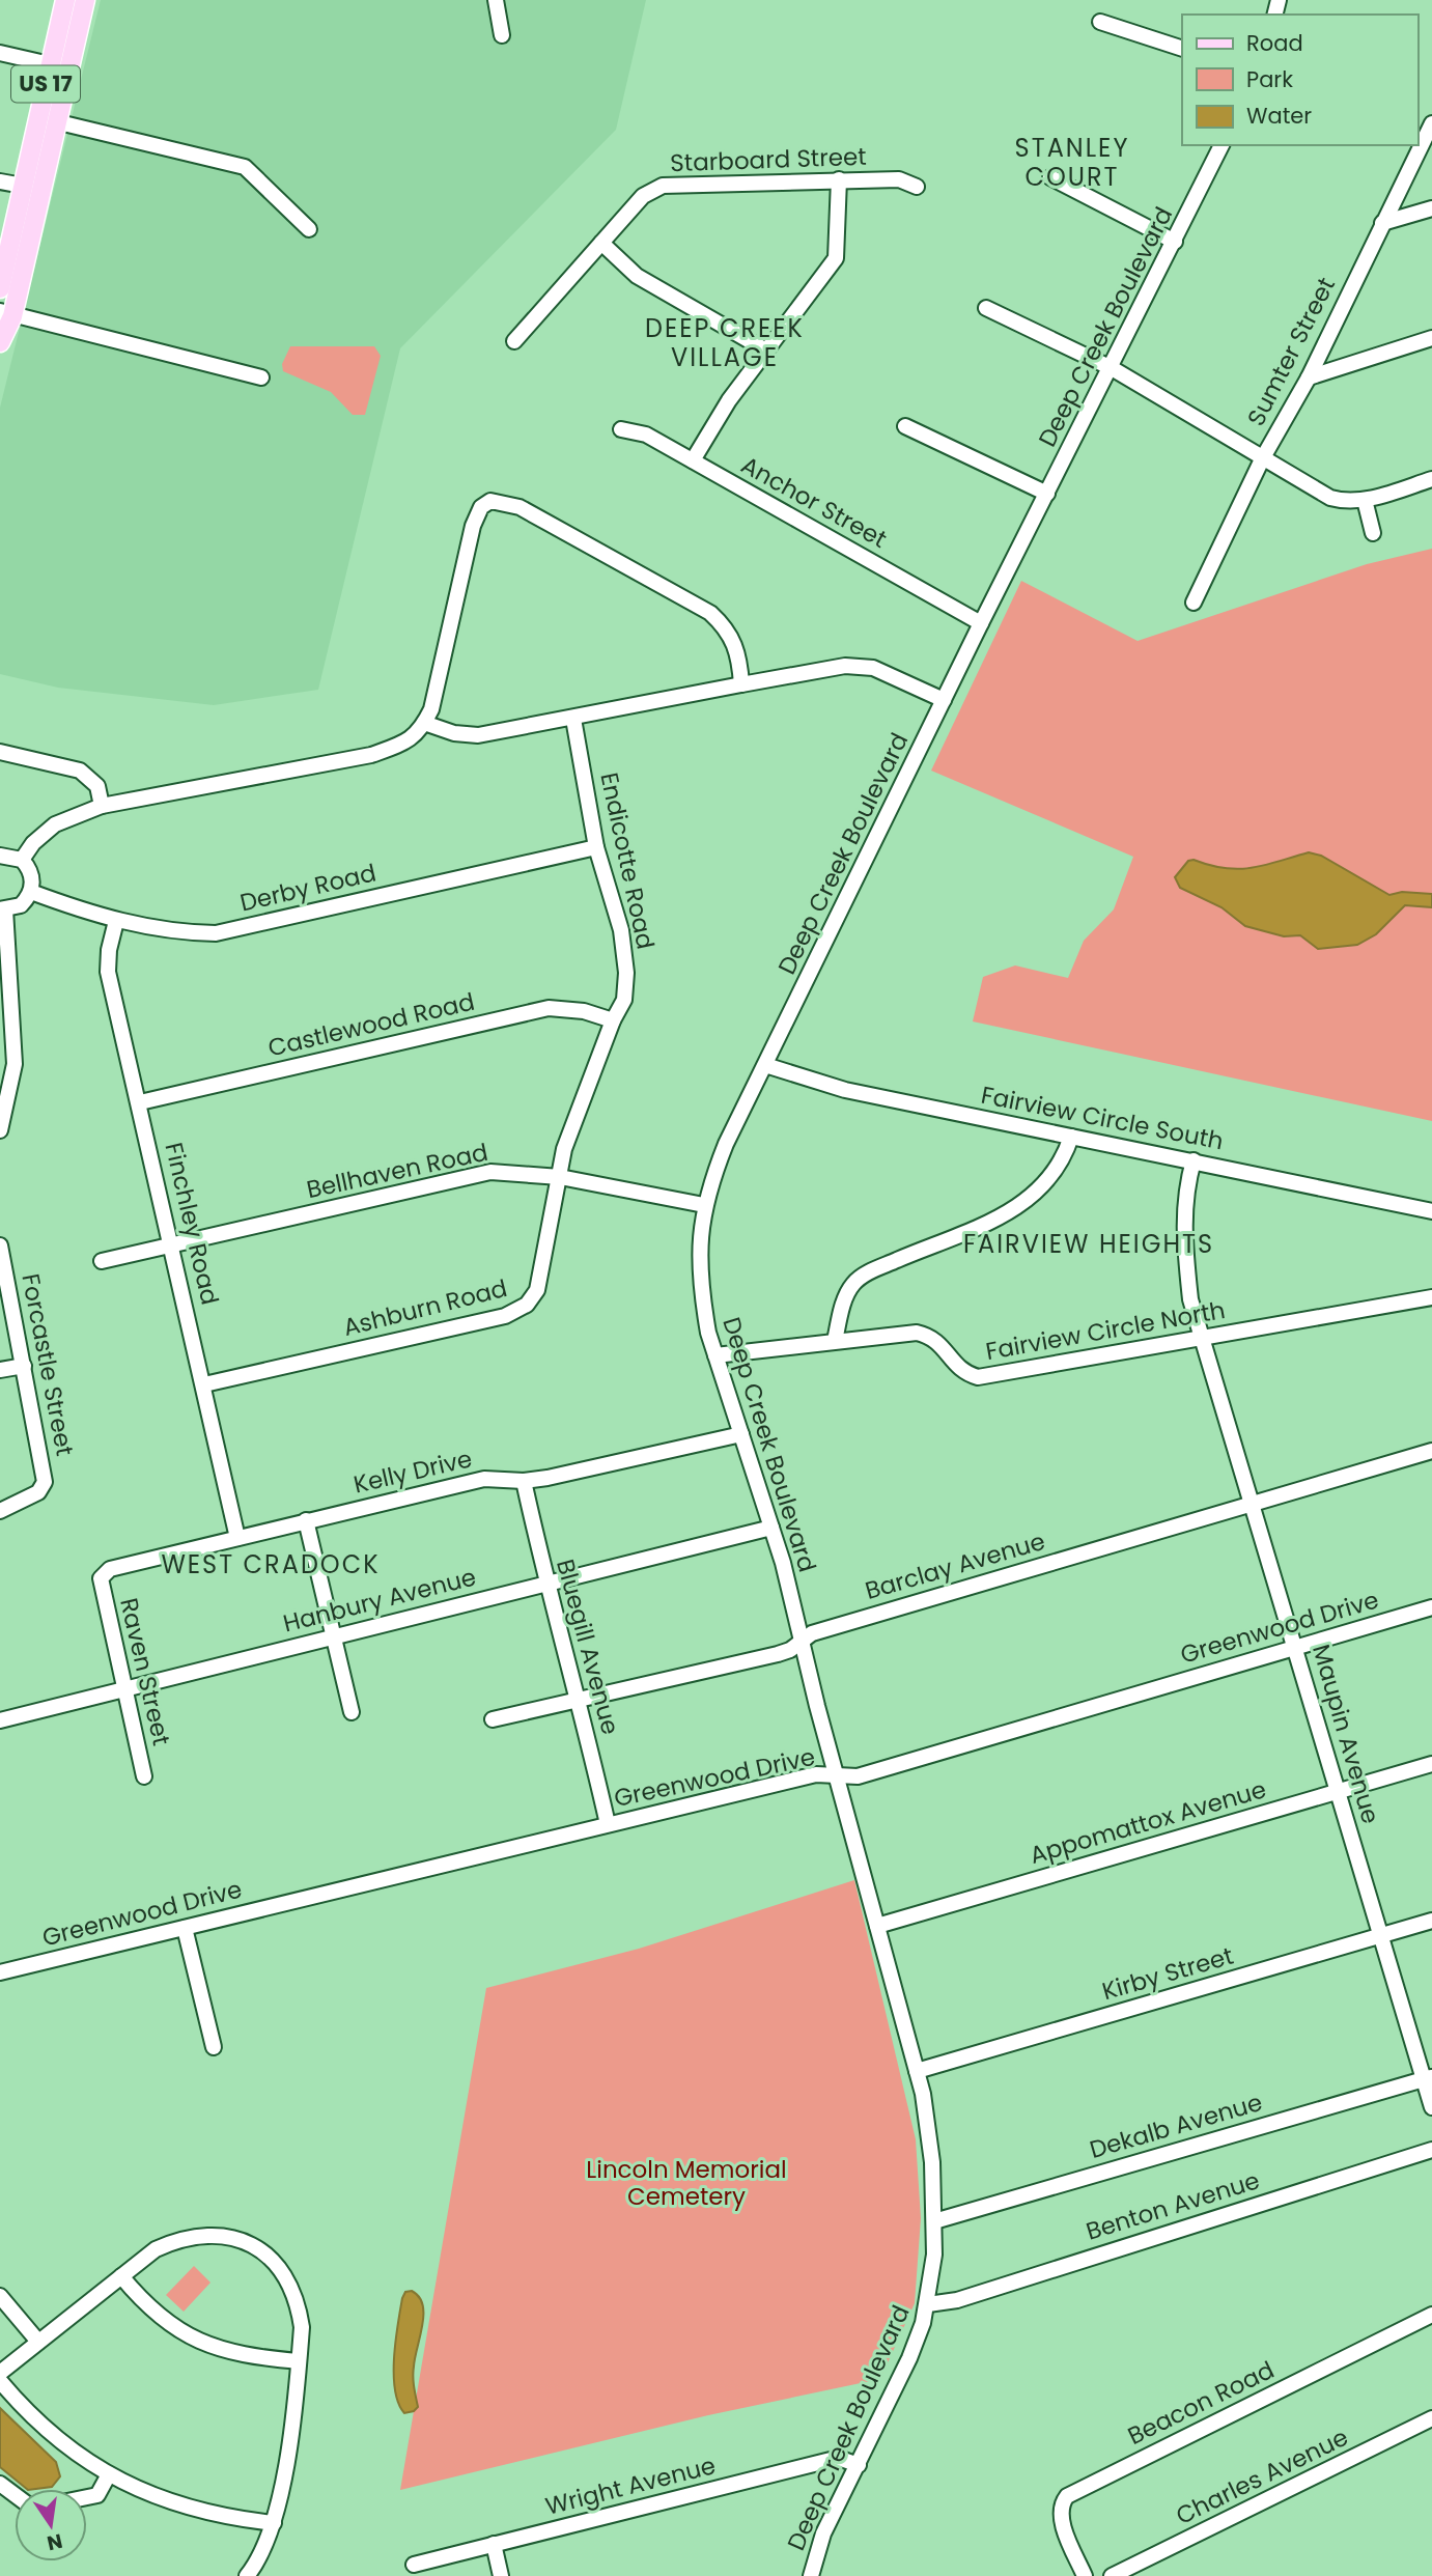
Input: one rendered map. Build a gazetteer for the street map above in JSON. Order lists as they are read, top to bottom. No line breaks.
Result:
{"streets":{"main road":["US 17"],"street":["Starboard Street","Deep Creek Boulevard","Sumter Street","Anchor Street","Endicotte Road","Derby Road","Castlewood Road","Fairview Circle South","Bellhaven Road","Finchley Road","Ashburn Road","Fairview Circle North","Forcastle Street","Kelly Drive","Barclay Avenue","Hanbury Avenue","Greenwood Drive","Bluegill Avenue","Raven Street","Maupin Avenue","Appomattox Avenue","Kirby Street","Dekalb Avenue","Benton Avenue","Beacon Road","Charles Avenue","Wright Avenue"]},"crossings":[["Deep Creek Boulevard","Anchor Street"],["Deep Creek Boulevard","Fairview Circle South"],["Deep Creek Boulevard","Bellhaven Road"],["Deep Creek Boulevard","Fairview Circle North"],["Deep Creek Boulevard","Kelly Drive"],["Deep Creek Boulevard","Barclay Avenue"],["Deep Creek Boulevard","Hanbury Avenue"],["Deep Creek Boulevard","Greenwood Drive"],["Deep Creek Boulevard","Appomattox Avenue"],["Deep Creek Boulevard","Kirby Street"],["Deep Creek Boulevard","Dekalb Avenue"],["Deep Creek Boulevard","Benton Avenue"],["Deep Creek Boulevard","Wright Avenue"],["Endicotte Road","Derby Road"],["Endicotte Road","Castlewood Road"],["Endicotte Road","Bellhaven Road"],["Endicotte Road","Ashburn Road"],["Derby Road","Finchley Road"],["Castlewood Road","Finchley Road"],["Fairview Circle South","Maupin Avenue"],["Bellhaven Road","Finchley Road"],["Bellhaven Road","Ashburn Road"],["Finchley Road","Ashburn Road"],["Finchley Road","Kelly Drive"],["Fairview Circle North","Maupin Avenue"],["Kelly Drive","Bluegill Avenue"],["Kelly Drive","Raven Street"],["Barclay Avenue","Bluegill Avenue"],["Barclay Avenue","Maupin Avenue"],["Hanbury Avenue","Bluegill Avenue"],["Hanbury Avenue","Raven Street"],["Greenwood Drive","Bluegill Avenue"],["Greenwood Drive","Maupin Avenue"],["Maupin Avenue","Appomattox Avenue"],["Maupin Avenue","Kirby Street"],["Maupin Avenue","Dekalb Avenue"]],"districts":["STANLEY COURT","DEEP CREEK VILLAGE","FAIRVIEW HEIGHTS","WEST CRADOCK"],"parks":["Lincoln Memorial Cemetery"],"legend":["Road","Park","Water"],"north":"bottom"}
